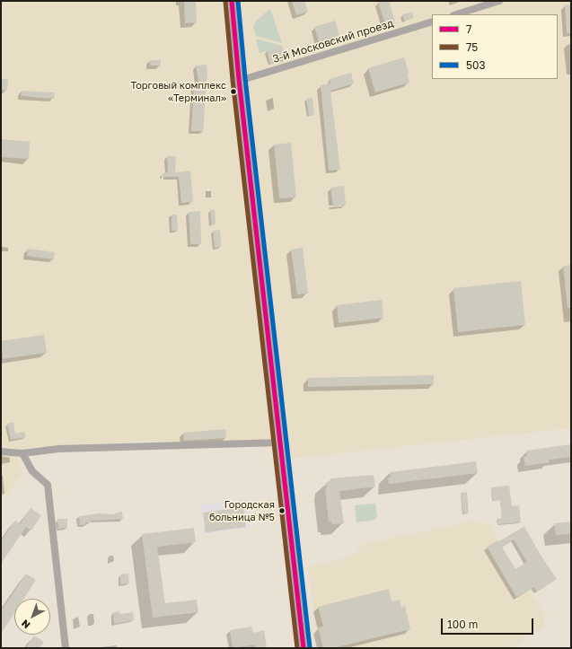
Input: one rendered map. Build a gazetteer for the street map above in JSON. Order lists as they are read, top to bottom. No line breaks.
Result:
{"streets":{"street":["3-й Московский проезд"]},"places":["Торговый комплекс «Терминал»","Городская больница №5"],"lines":["transit line 7","transit line 503","transit line 75"],"legend":["7","75","503"],"scale_bar":"100 m","north":"bottom left"}
